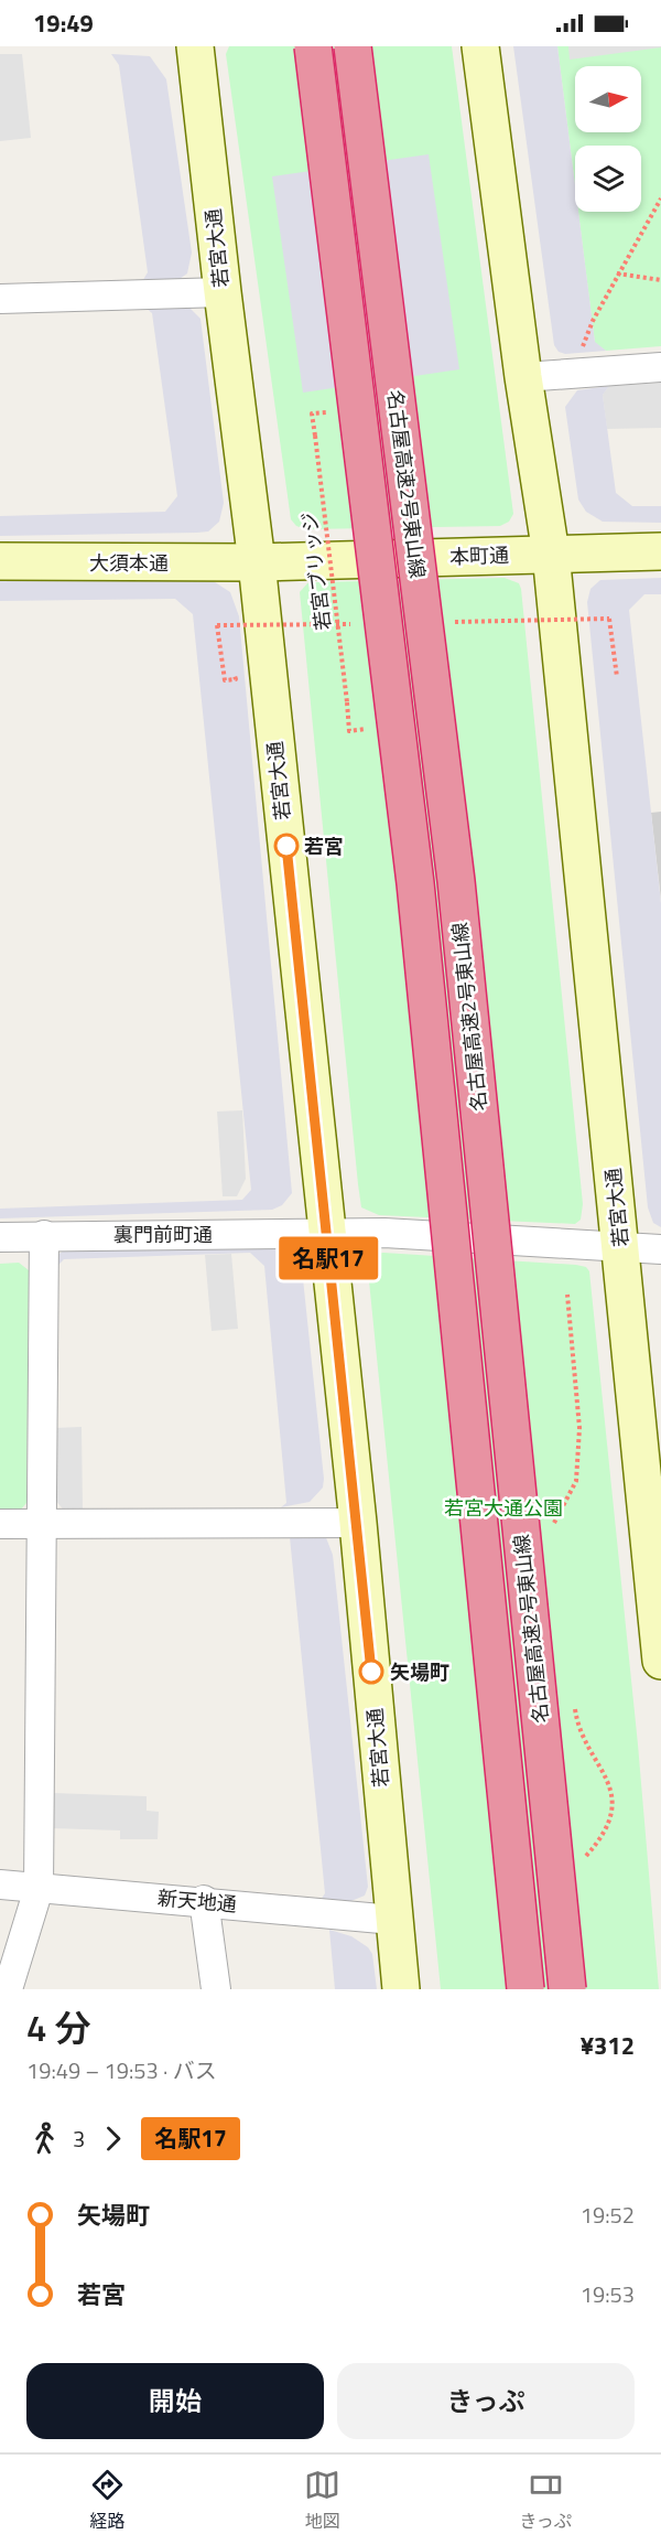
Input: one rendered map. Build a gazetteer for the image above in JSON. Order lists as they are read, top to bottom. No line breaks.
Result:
{"streets":{"highway":["名古屋高速2号東山線"],"street":["若宮大通","本町通","大須本通","裏門前町通","新天地通"],"path":["若宮ブリッジ"]},"crossings":[["若宮大通","本町通"],["若宮大通","大須本通"],["若宮大通","裏門前町通"],["若宮大通","新天地通"],["本町通","大須本通"]],"parks":["若宮大通公園"],"places":["若宮","矢場町"],"lines":["bus line 名駅17"],"north":"right","page":{"status":"19:49","on_map":"名駅17","heading":["4 分","19:49 – 19:53 · バス","¥312"],"legs":["3","名駅17"],"list":[{"name":"矢場町","value":"19:52"},{"name":"若宮","value":"19:53"}],"buttons":["開始","きっぷ"],"tabs":["経路","地図","きっぷ"]}}
